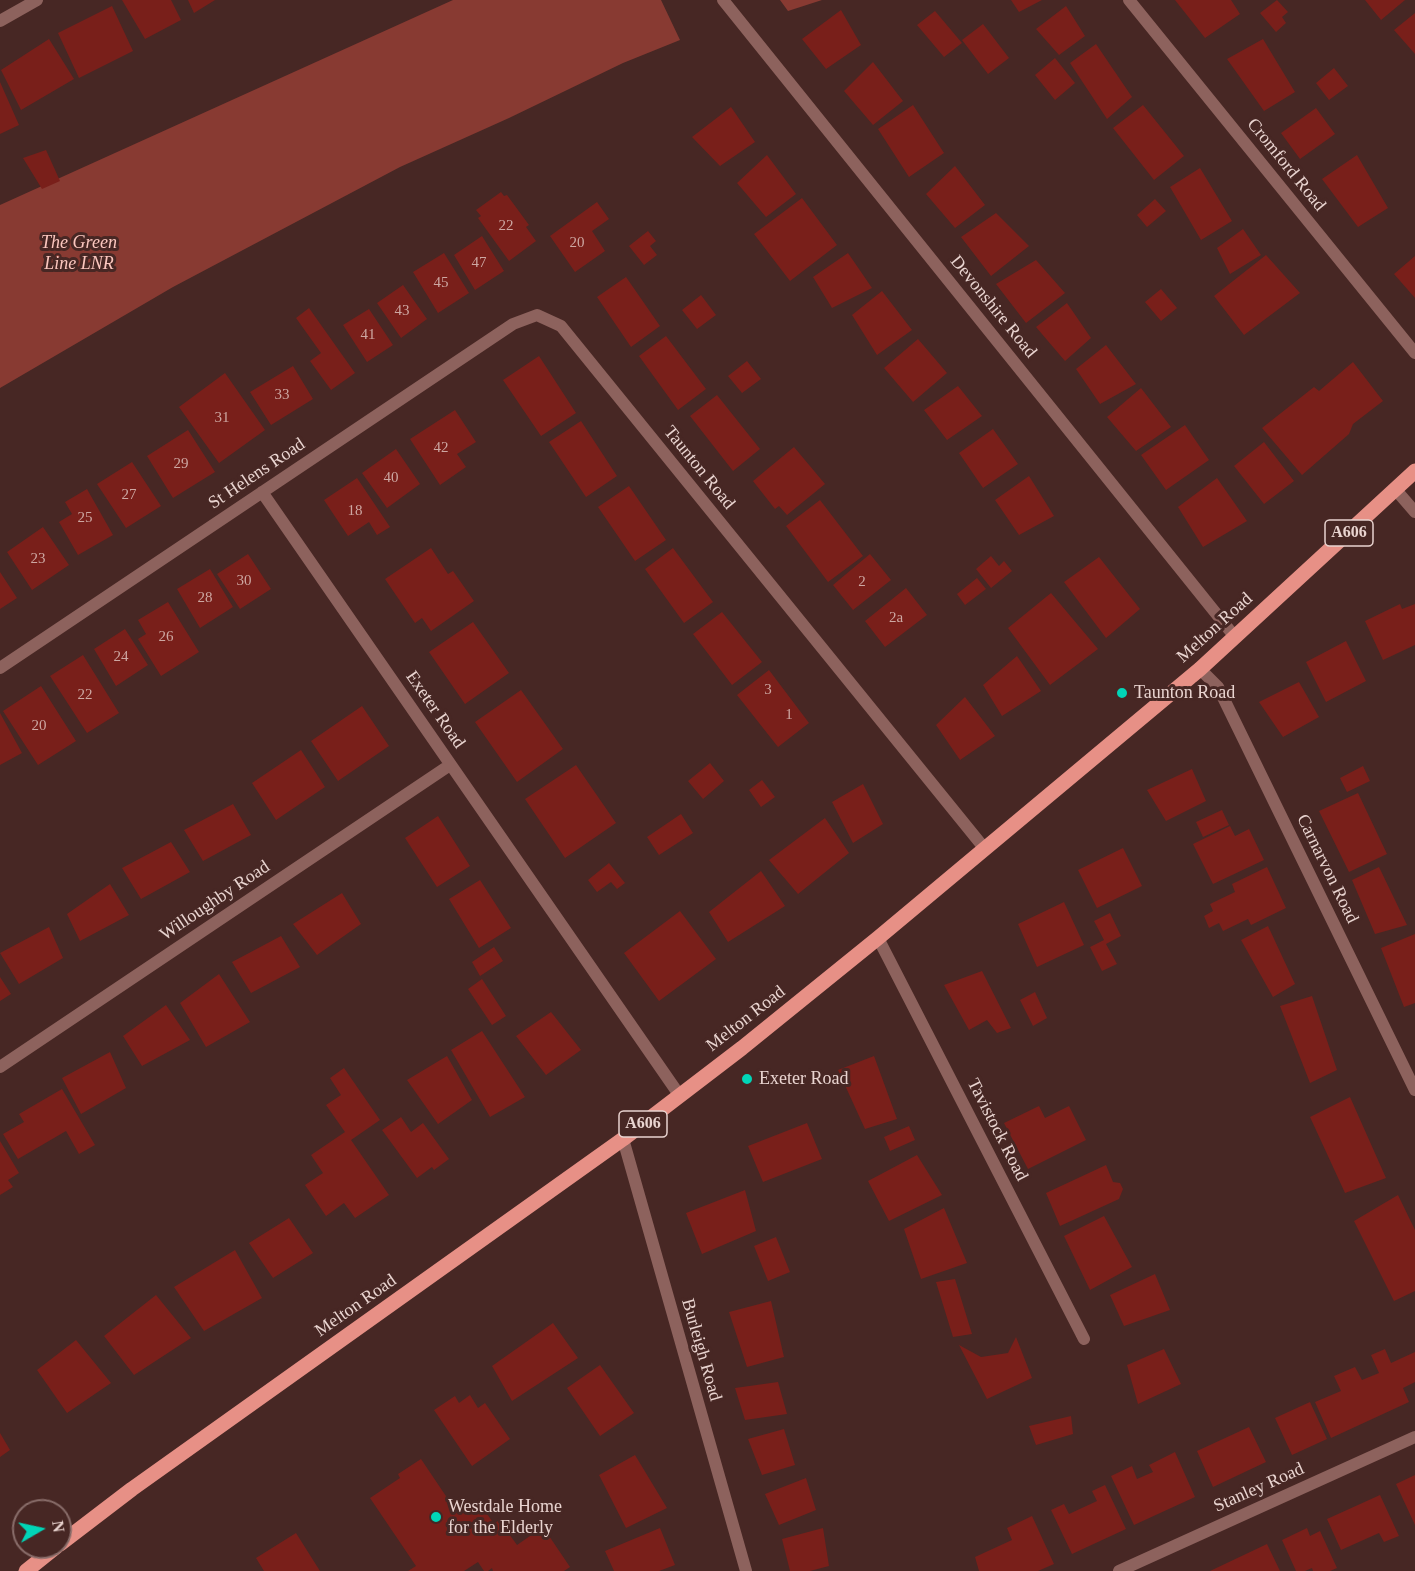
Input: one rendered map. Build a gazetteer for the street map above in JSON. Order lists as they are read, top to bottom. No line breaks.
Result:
{"streets":{"main road":["A606","Melton Road"],"street":["Cromford Road","Devonshire Road","Taunton Road","St Helens Road","Exeter Road","Carnarvon Road","Willoughby Road","Tavistock Road","Burleigh Road","Stanley Road"]},"crossings":[["Devonshire Road","Melton Road"],["Taunton Road","St Helens Road"],["Taunton Road","Melton Road"],["St Helens Road","Exeter Road"],["Melton Road","Exeter Road"],["Melton Road","Carnarvon Road"],["Melton Road","Tavistock Road"],["Melton Road","Burleigh Road"],["Exeter Road","Willoughby Road"]],"parks":["The Green Line LNR"],"places":["Taunton Road","Exeter Road","Westdale Home for the Elderly"],"house_numbers":["22","20","47","45","43","41","33","31","42","29","40","27","18","25","23","30","2","28","2a","26","24","3","22","1","20"],"north":"right"}
